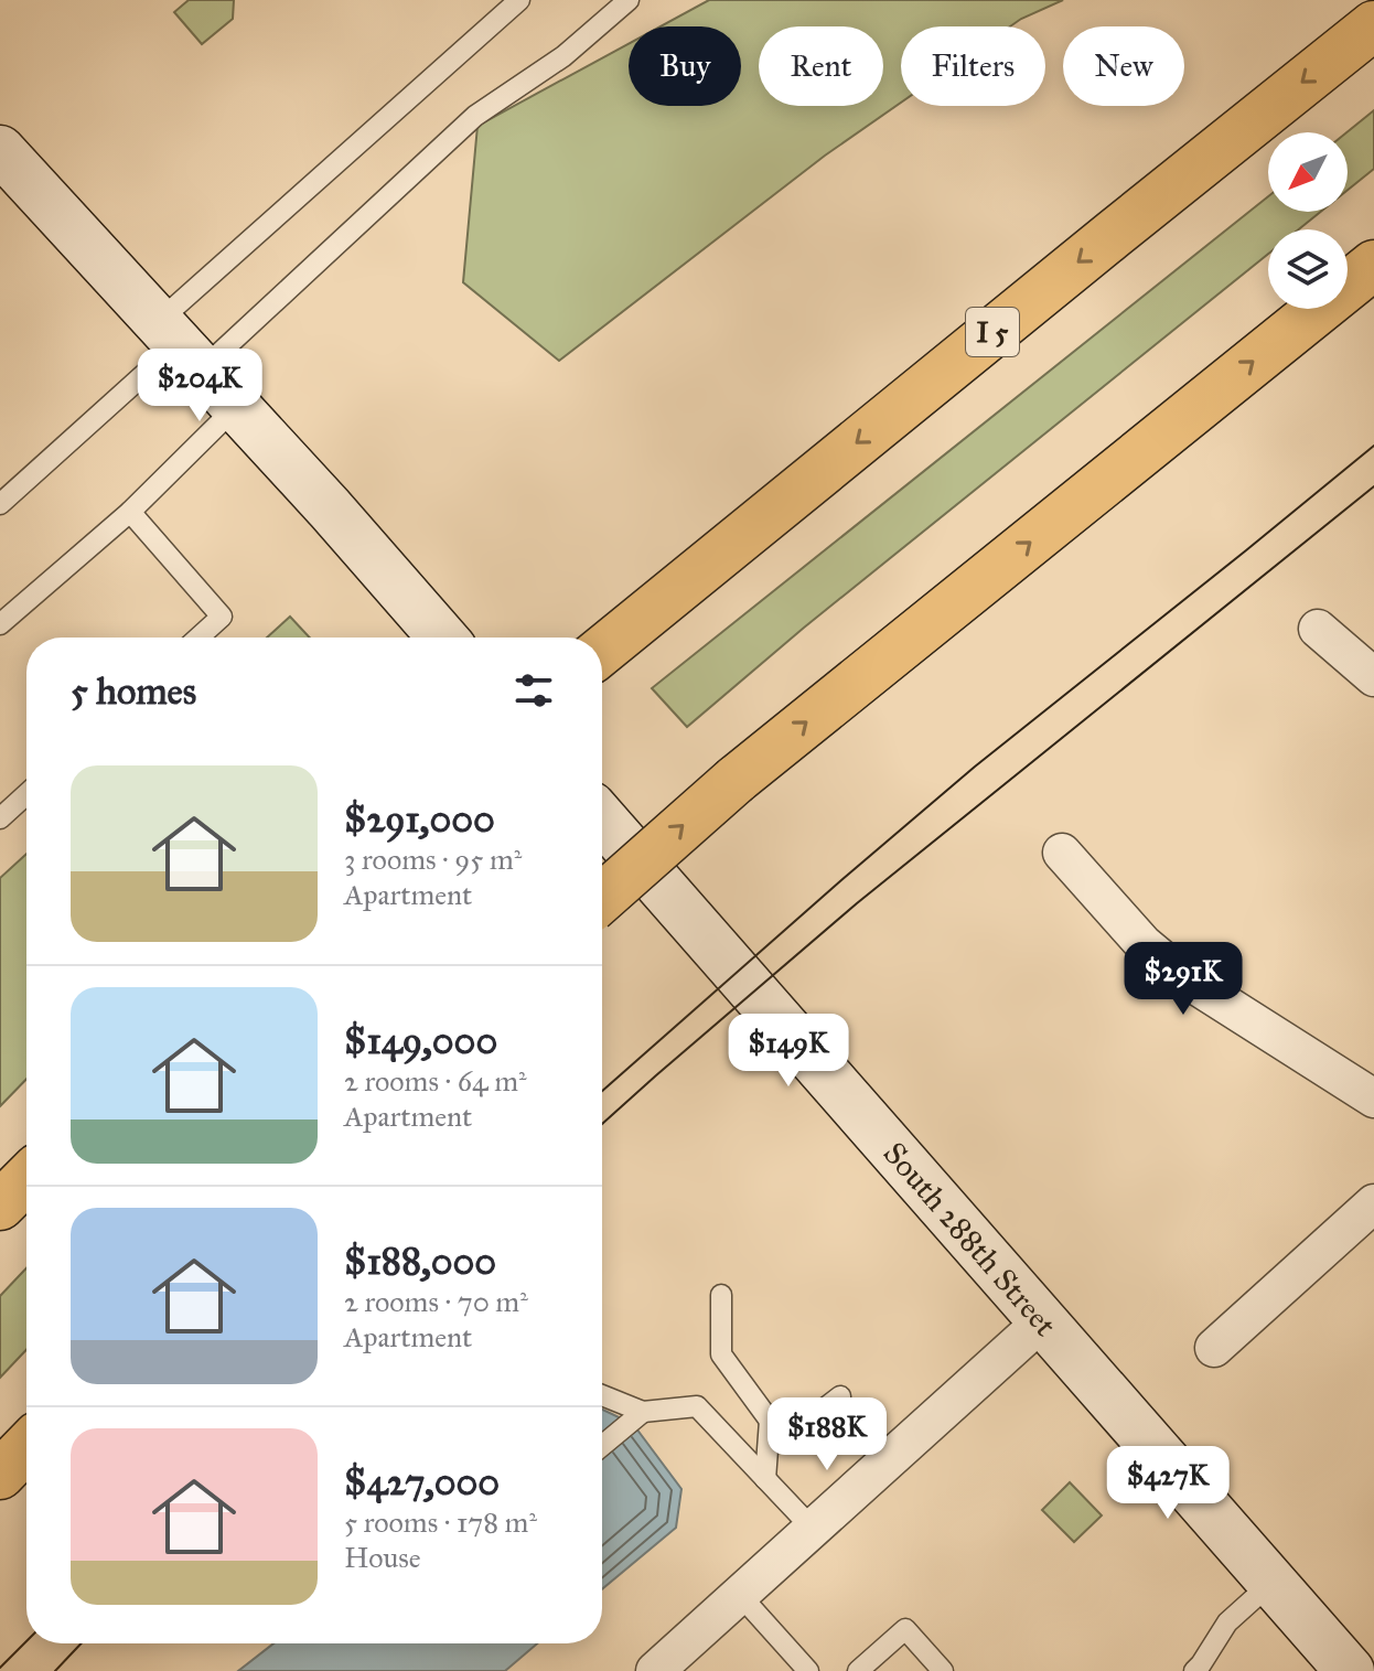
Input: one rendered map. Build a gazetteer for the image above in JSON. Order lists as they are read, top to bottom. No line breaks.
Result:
{"streets":{"highway":["I 5"],"main road":["South 288th Street"]},"north":"bottom left","page":{"chip":["Buy","Rent","Filters","New"],"price":["$204K","$291K","$149K","$188K","$427K"],"heading":"5 homes","list":[{"name":"$291,000","note":"3 rooms · 95 m² · Apartment"},{"name":"$149,000","note":"2 rooms · 64 m² · Apartment"},{"name":"$188,000","note":"2 rooms · 70 m² · Apartment"},{"name":"$427,000","note":"5 rooms · 178 m² · House"}]}}
